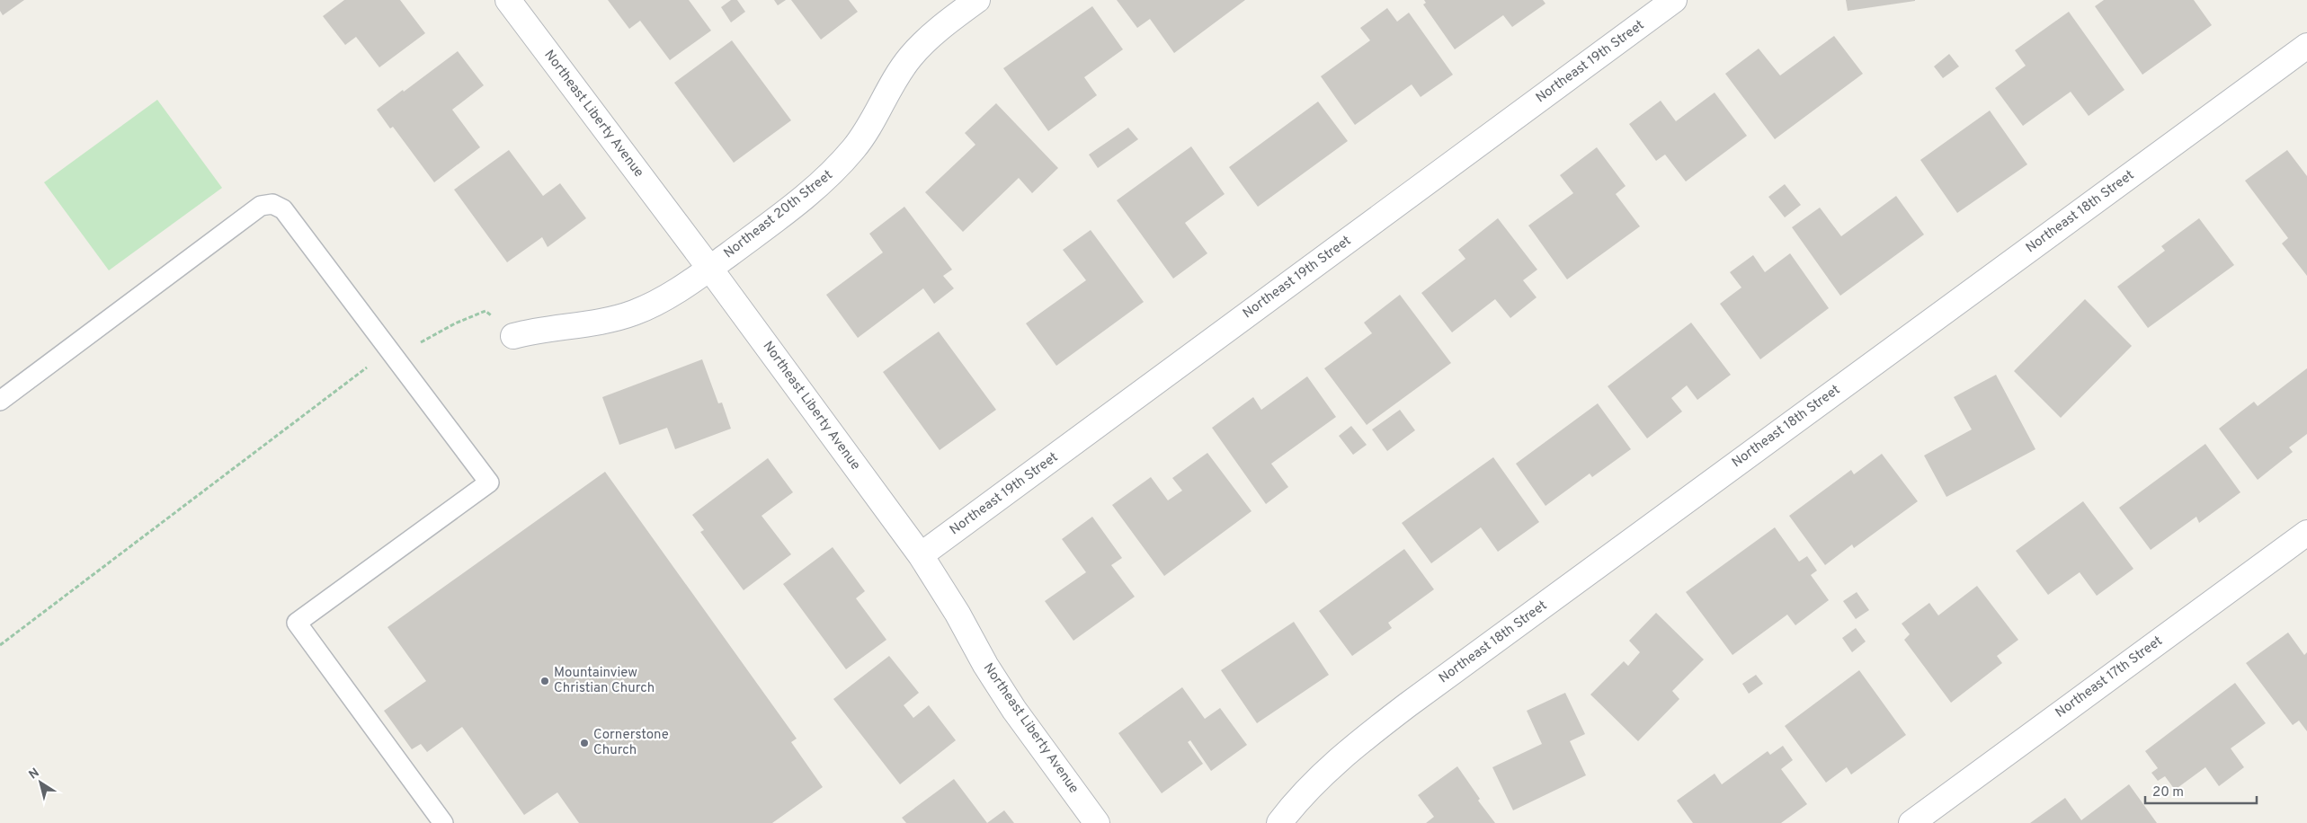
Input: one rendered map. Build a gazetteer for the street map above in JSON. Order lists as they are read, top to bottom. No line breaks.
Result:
{"streets":{"street":["Northeast 19th Street","Northeast Liberty Avenue","Northeast 18th Street","Northeast 20th Street","Northeast 17th Street"]},"crossings":[["Northeast 19th Street","Northeast Liberty Avenue"],["Northeast Liberty Avenue","Northeast 20th Street"]],"places":["Mountainview Christian Church","Cornerstone Church"],"scale_bar":"20 m","north":"top left"}
